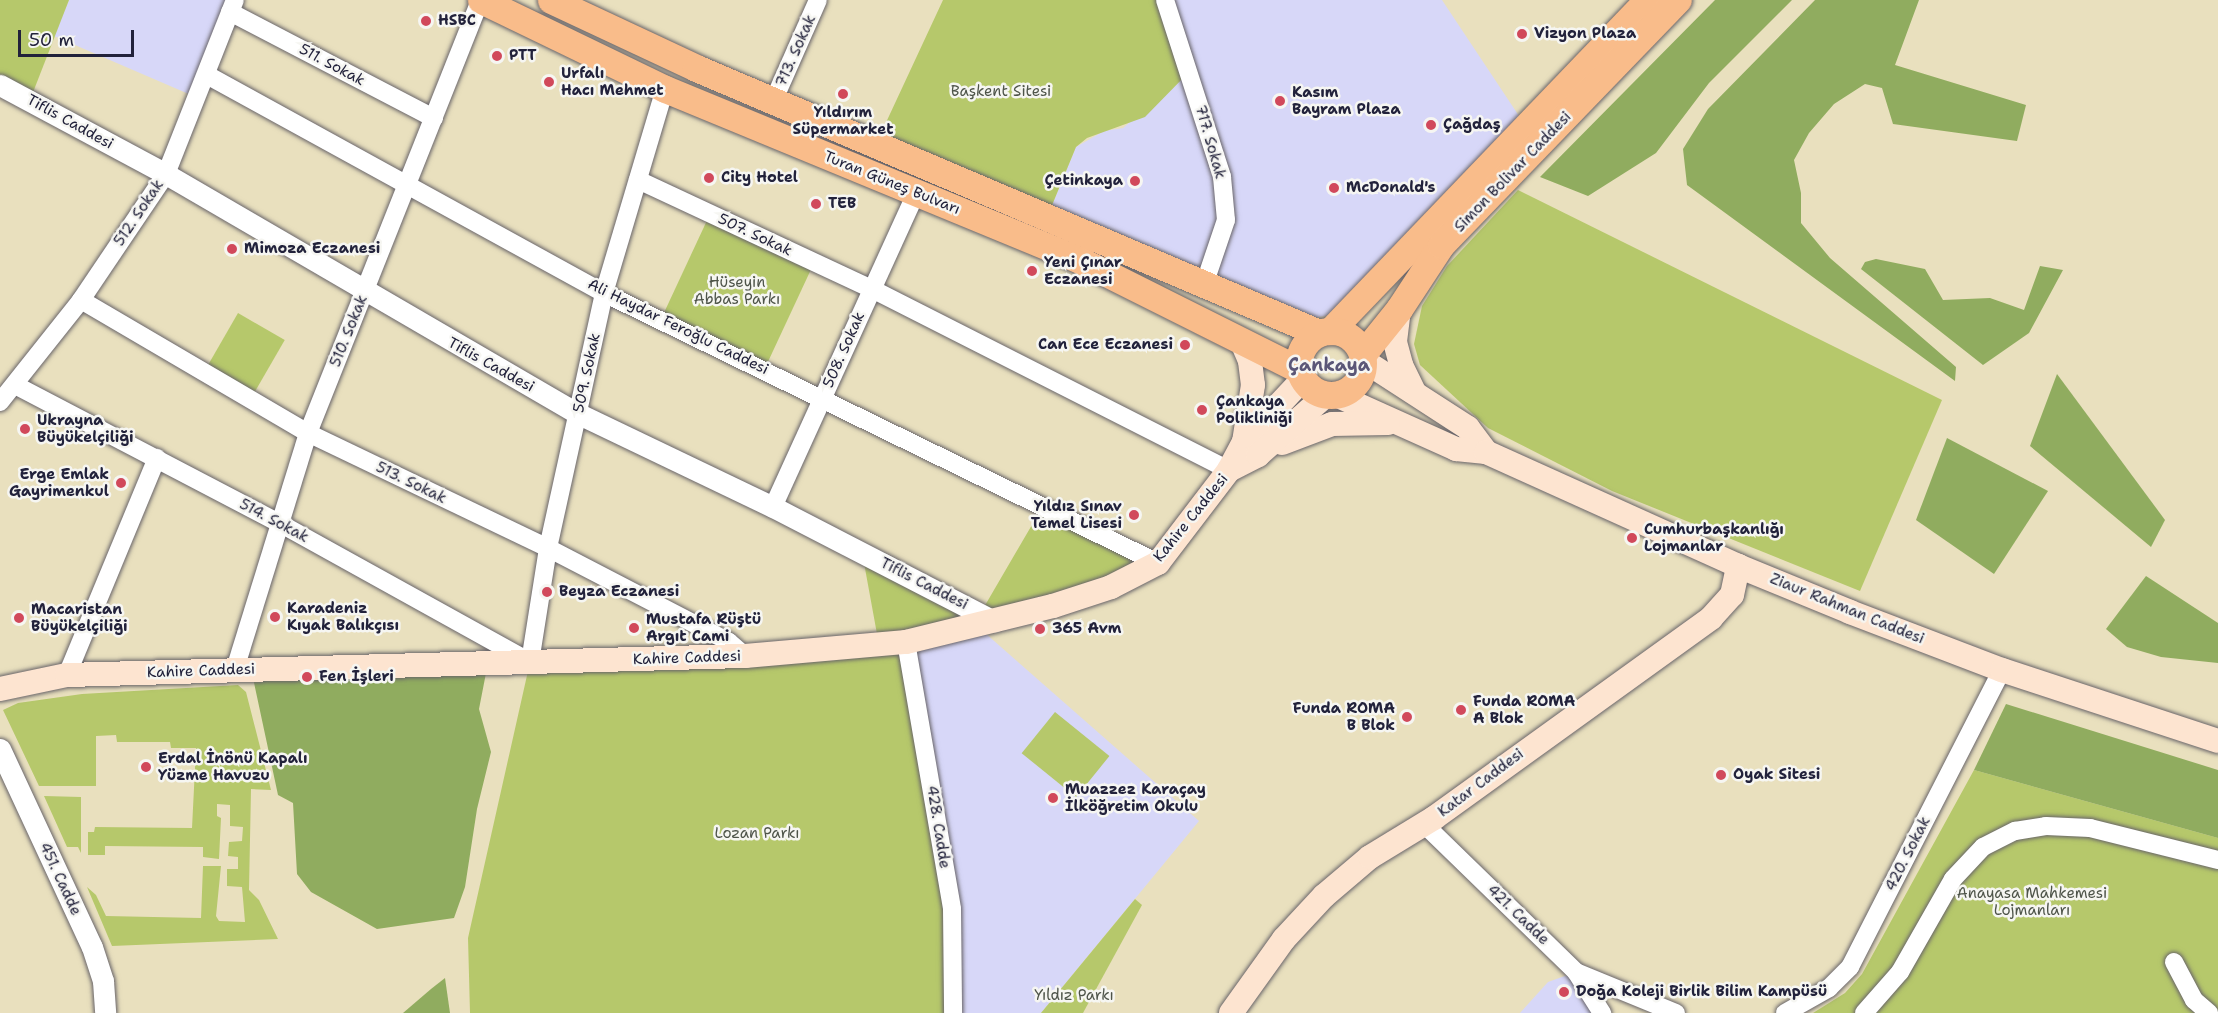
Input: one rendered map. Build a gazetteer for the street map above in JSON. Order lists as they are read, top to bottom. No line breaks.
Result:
{"streets":{"main road":["Simon Bolivar Caddesi","Turan Güneş Bulvarı","Kahire Caddesi","Ziaur Rahman Caddesi","Katar Caddesi"],"street":["713. Sokak","511. Sokak","Tiflis Caddesi","717. Sokak","512. Sokak","507. Sokak","Ali Haydar Feroğlu Caddesi","510. Sokak","508. Sokak","509. Sokak","513. Sokak","514. Sokak","428. Cadde","420. Sokak","451. Cadde","421. Cadde"]},"crossings":[["713. Sokak","Turan Güneş Bulvarı"],["511. Sokak","512. Sokak"],["511. Sokak","510. Sokak"],["Tiflis Caddesi","512. Sokak"],["Tiflis Caddesi","510. Sokak"],["Tiflis Caddesi","508. Sokak"],["Tiflis Caddesi","509. Sokak"],["Tiflis Caddesi","Kahire Caddesi"],["717. Sokak","Turan Güneş Bulvarı"],["Simon Bolivar Caddesi","Turan Güneş Bulvarı"],["Simon Bolivar Caddesi","Ziaur Rahman Caddesi"],["Turan Güneş Bulvarı","510. Sokak"],["Turan Güneş Bulvarı","508. Sokak"],["Turan Güneş Bulvarı","509. Sokak"],["Turan Güneş Bulvarı","Ziaur Rahman Caddesi"],["512. Sokak","Ali Haydar Feroğlu Caddesi"],["512. Sokak","513. Sokak"],["512. Sokak","514. Sokak"],["507. Sokak","508. Sokak"],["507. Sokak","509. Sokak"],["507. Sokak","Kahire Caddesi"],["Ali Haydar Feroğlu Caddesi","510. Sokak"],["Ali Haydar Feroğlu Caddesi","508. Sokak"],["Ali Haydar Feroğlu Caddesi","509. Sokak"],["Ali Haydar Feroğlu Caddesi","Kahire Caddesi"],["510. Sokak","513. Sokak"],["510. Sokak","Kahire Caddesi"],["510. Sokak","514. Sokak"],["509. Sokak","513. Sokak"],["509. Sokak","Kahire Caddesi"],["509. Sokak","514. Sokak"],["513. Sokak","Kahire Caddesi"],["Kahire Caddesi","514. Sokak"],["Kahire Caddesi","428. Cadde"],["Ziaur Rahman Caddesi","Katar Caddesi"],["Ziaur Rahman Caddesi","420. Sokak"],["Katar Caddesi","421. Cadde"]],"districts":["Çankaya"],"parks":["Başkent Sitesi","Hüseyin Abbas Parkı","Lozan Parkı","Anayasa Mahkemesi Lojmanları","Yıldız Parkı"],"places":["HSBC","Vizyon Plaza","PTT","Urfalı Hacı Mehmet","Yıldırım Süpermarket","Kasım Bayram Plaza","Çağdaş","City Hotel","Çetinkaya","McDonald's","TEB","Mimoza Eczanesi","Yeni Çınar Eczanesi","Can Ece Eczanesi","Çankaya Polikliniği","Ukrayna Büyükelçiliği","Erge Emlak Gayrimenkul","Yıldız Sınav Temel Lisesi","Cumhurbaşkanlığı Lojmanlar","Beyza Eczanesi","Karadeniz Kıyak Balıkçısı","Macaristan Büyükelçiliği","Mustafa Rüştü Argıt Cami","365 Avm","Fen İşleri","Funda ROMA A Blok","Funda ROMA B Blok","Erdal İnönü Kapalı Yüzme Havuzu","Oyak Sitesi","Muazzez Karaçay İlköğretim Okulu","Doğa Koleji Birlik Bilim Kampüsü"],"scale_bar":"50 m"}
